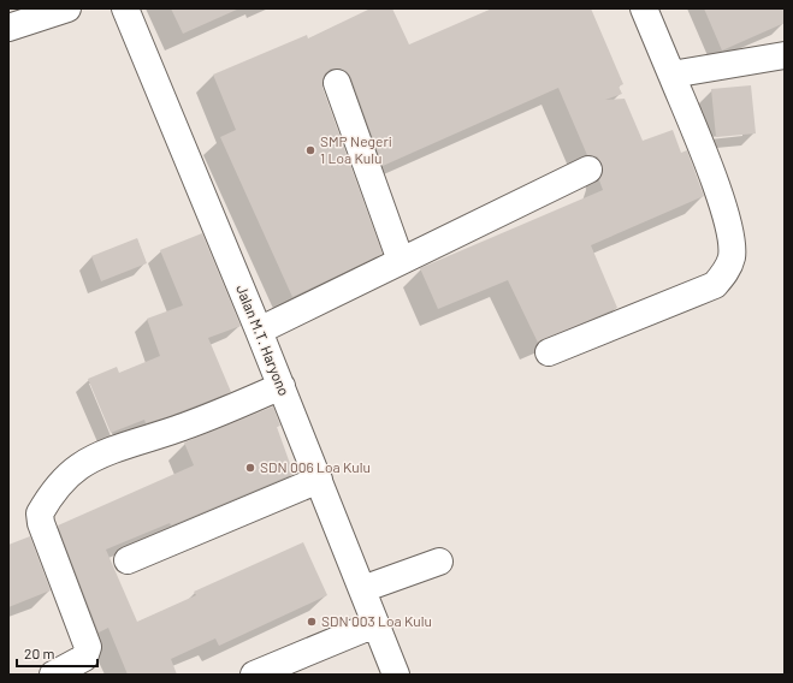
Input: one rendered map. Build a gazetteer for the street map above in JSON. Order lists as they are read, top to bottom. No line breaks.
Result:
{"streets":{"street":["Jalan M.T. Haryono"]},"places":["SMP Negeri 1 Loa Kulu","SDN 006 Loa Kulu","SDN 003 Loa Kulu"],"scale_bar":"20 m"}
